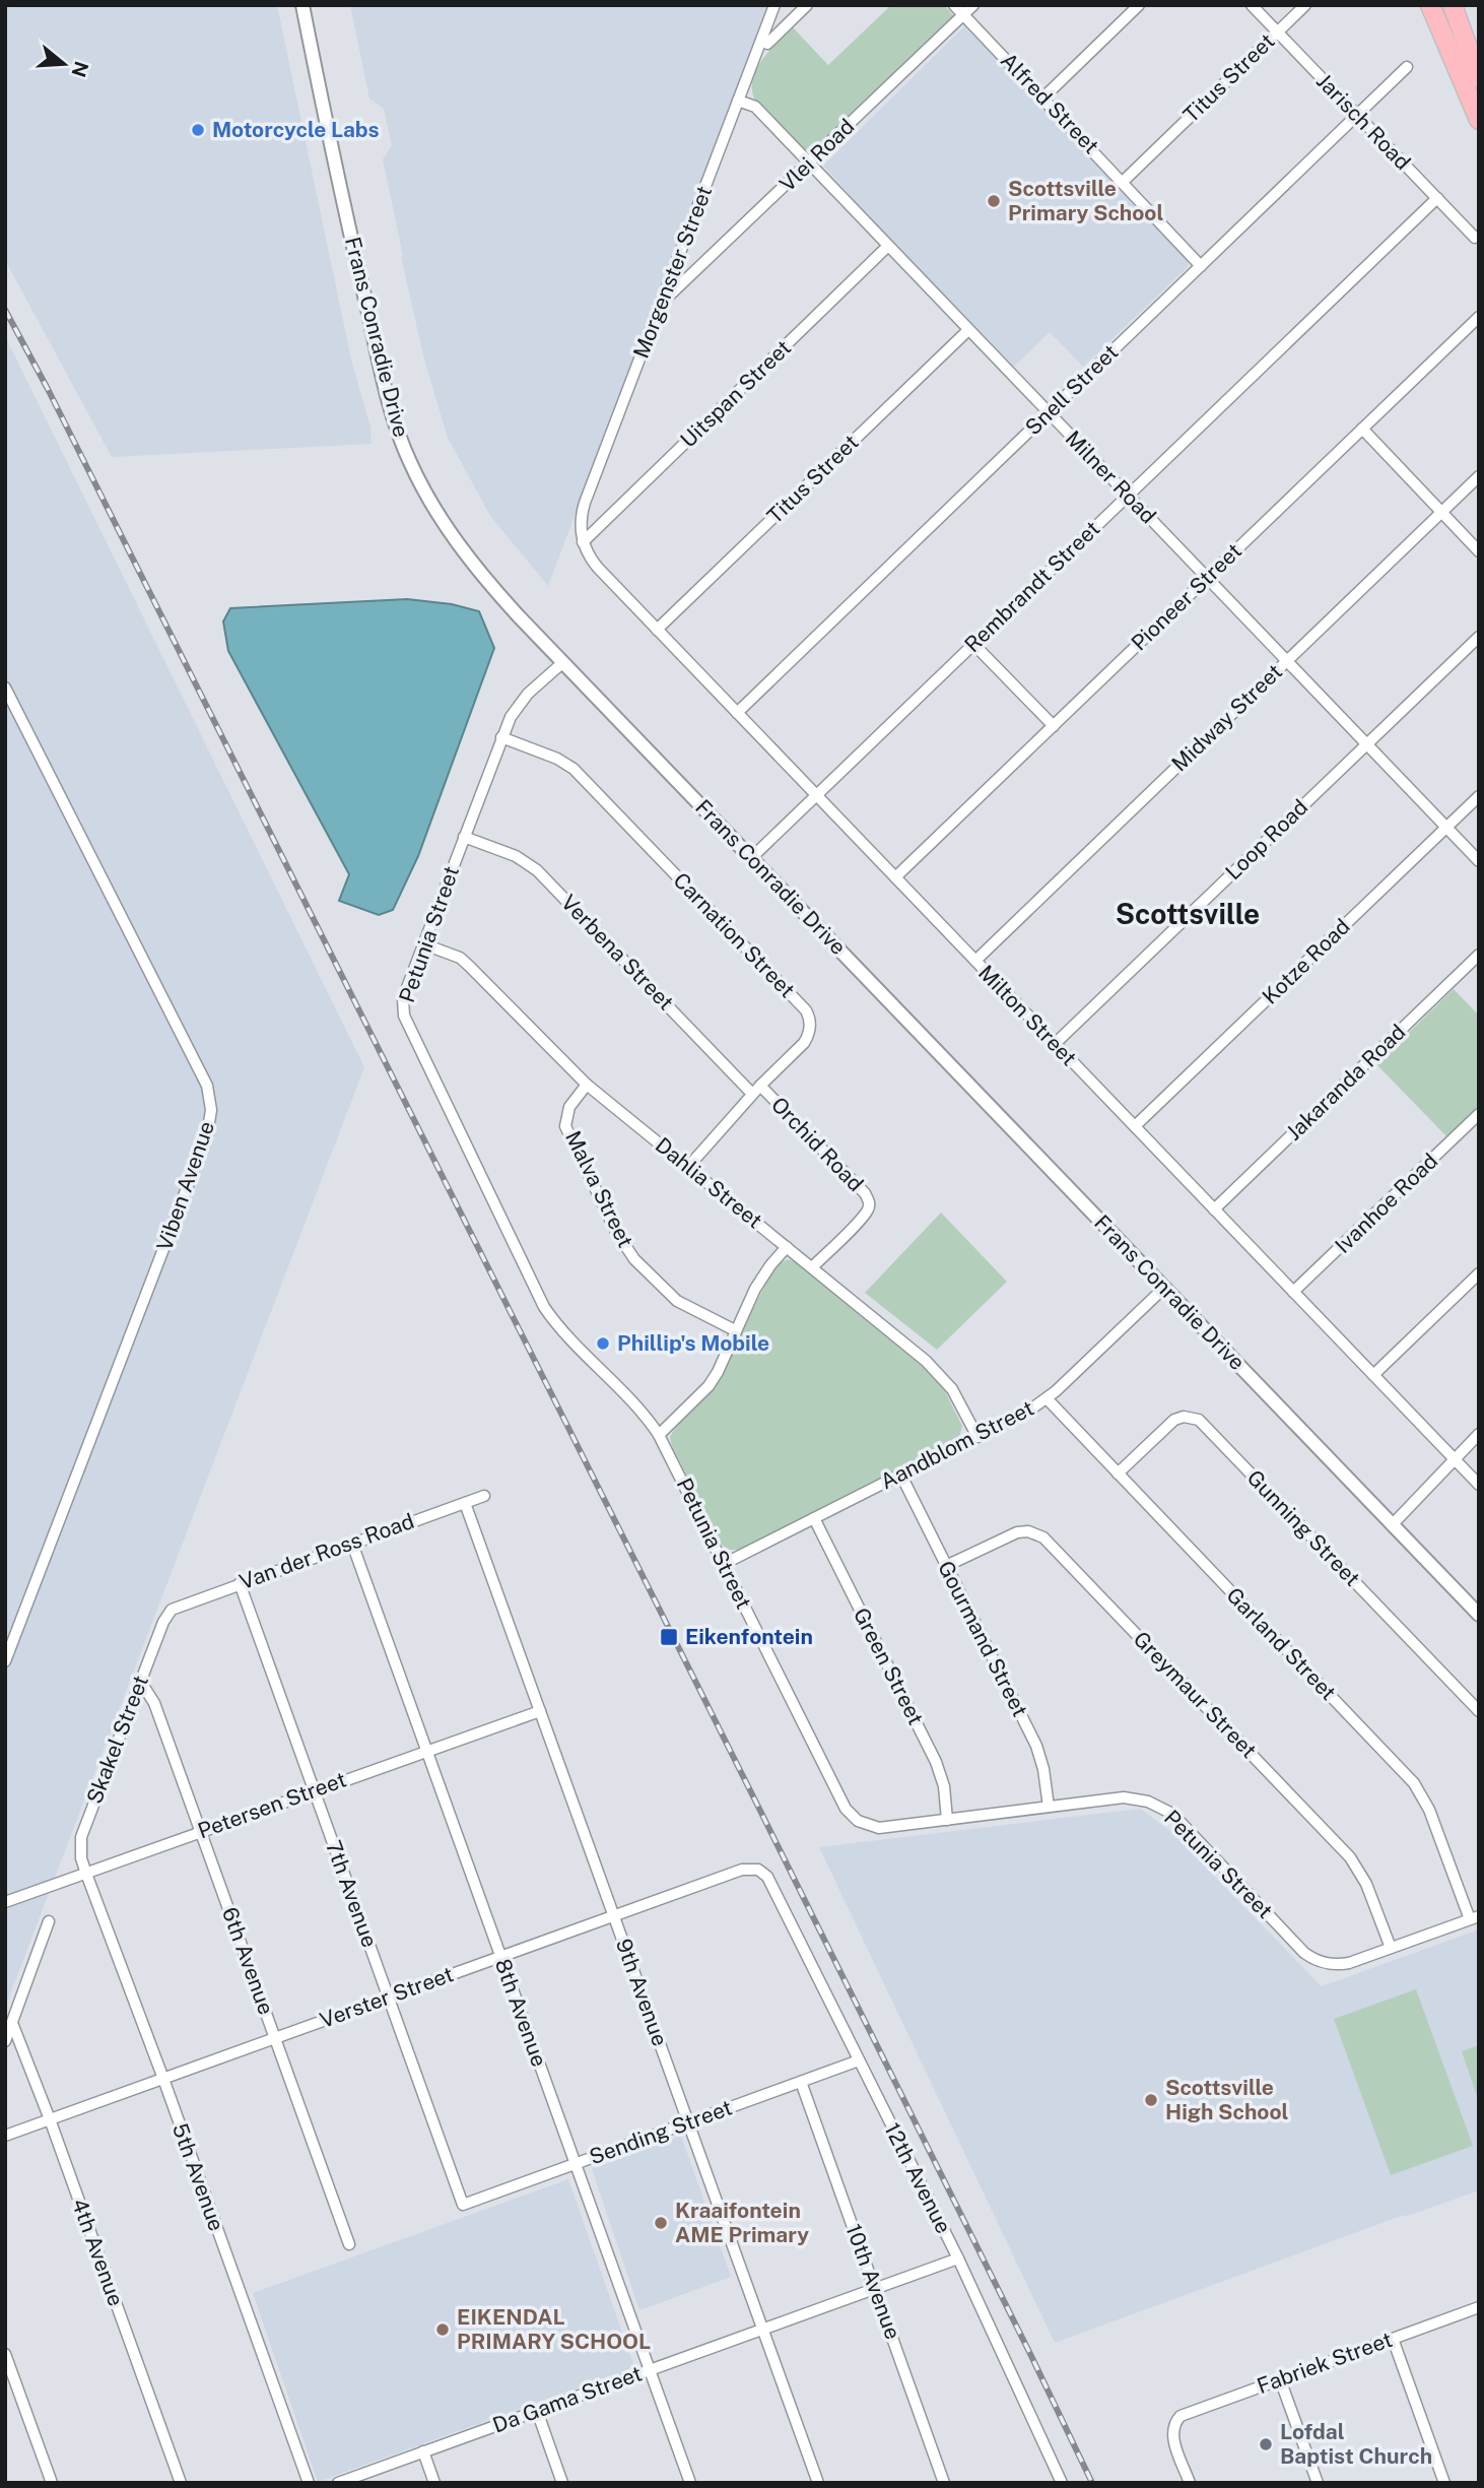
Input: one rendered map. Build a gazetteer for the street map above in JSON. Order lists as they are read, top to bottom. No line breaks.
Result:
{"streets":{"street":["Titus Street","Alfred Street","Jarisch Road","Vlei Road","Morgenster Street","Frans Conradie Drive","Snell Street","Uitspan Street","Milner Road","Rembrandt Street","Pioneer Street","Midway Street","Loop Road","Petunia Street","Carnation Street","Verbena Street","Kotze Road","Milton Street","Jakaranda Road","Orchid Road","Dahlia Street","Viben Avenue","Malva Street","Ivanhoe Road","Aandblom Street","Gunning Street","Van der Ross Road","Gourmand Street","Garland Street","Green Street","Greymaur Street","Skakel Street","Petersen Street","7th Avenue","6th Avenue","9th Avenue","Verster Street","8th Avenue","Sending Street","5th Avenue","12th Avenue","4th Avenue","10th Avenue","Fabriek Street","Da Gama Street"]},"crossings":[["Titus Street","Alfred Street"],["Titus Street","Jarisch Road"],["Titus Street","Milner Road"],["Titus Street","Milton Street"],["Alfred Street","Vlei Road"],["Alfred Street","Snell Street"],["Jarisch Road","Snell Street"],["Jarisch Road","Rembrandt Street"],["Vlei Road","Morgenster Street"],["Vlei Road","Milner Road"],["Morgenster Street","Uitspan Street"],["Morgenster Street","Milner Road"],["Morgenster Street","Milton Street"],["Frans Conradie Drive","Rembrandt Street"],["Frans Conradie Drive","Petunia Street"],["Frans Conradie Drive","Aandblom Street"],["Snell Street","Milner Road"],["Snell Street","Milton Street"],["Uitspan Street","Milner Road"],["Uitspan Street","Milton Street"],["Milner Road","Rembrandt Street"],["Milner Road","Pioneer Street"],["Milner Road","Midway Street"],["Milner Road","Loop Road"],["Milner Road","Kotze Road"],["Rembrandt Street","Milton Street"],["Pioneer Street","Milton Street"],["Midway Street","Milton Street"],["Loop Road","Milton Street"],["Petunia Street","Carnation Street"],["Petunia Street","Verbena Street"],["Petunia Street","Dahlia Street"],["Petunia Street","Aandblom Street"],["Petunia Street","Gourmand Street"],["Petunia Street","Garland Street"],["Petunia Street","Green Street"],["Petunia Street","Greymaur Street"],["Carnation Street","Verbena Street"],["Carnation Street","Orchid Road"],["Carnation Street","Dahlia Street"],["Kotze Road","Milton Street"],["Milton Street","Jakaranda Road"],["Milton Street","Ivanhoe Road"],["Orchid Road","Dahlia Street"],["Dahlia Street","Malva Street"],["Dahlia Street","Aandblom Street"],["Aandblom Street","Gourmand Street"],["Aandblom Street","Garland Street"],["Aandblom Street","Green Street"],["Gunning Street","Garland Street"],["Van der Ross Road","Skakel Street"],["Van der Ross Road","7th Avenue"],["Van der Ross Road","9th Avenue"],["Van der Ross Road","8th Avenue"],["Gourmand Street","Greymaur Street"],["Skakel Street","Petersen Street"],["Skakel Street","6th Avenue"],["Skakel Street","5th Avenue"],["Petersen Street","7th Avenue"],["Petersen Street","6th Avenue"],["Petersen Street","9th Avenue"],["Petersen Street","8th Avenue"],["Petersen Street","5th Avenue"],["7th Avenue","Verster Street"],["7th Avenue","Sending Street"],["6th Avenue","Verster Street"],["9th Avenue","Verster Street"],["9th Avenue","Sending Street"],["9th Avenue","Da Gama Street"],["Verster Street","8th Avenue"],["Verster Street","5th Avenue"],["Verster Street","12th Avenue"],["Verster Street","4th Avenue"],["8th Avenue","Sending Street"],["8th Avenue","Da Gama Street"],["Sending Street","12th Avenue"],["Sending Street","10th Avenue"],["12th Avenue","Da Gama Street"],["10th Avenue","Da Gama Street"]],"districts":["Scottsville"],"places":{"other":["Motorcycle Labs","Scottsville Primary School","Phillip's Mobile","Scottsville High School","Kraaifontein AME Primary","EIKENDAL PRIMARY SCHOOL","Lofdal Baptist Church"],"transit":["Eikenfontein"]},"north":"right"}
